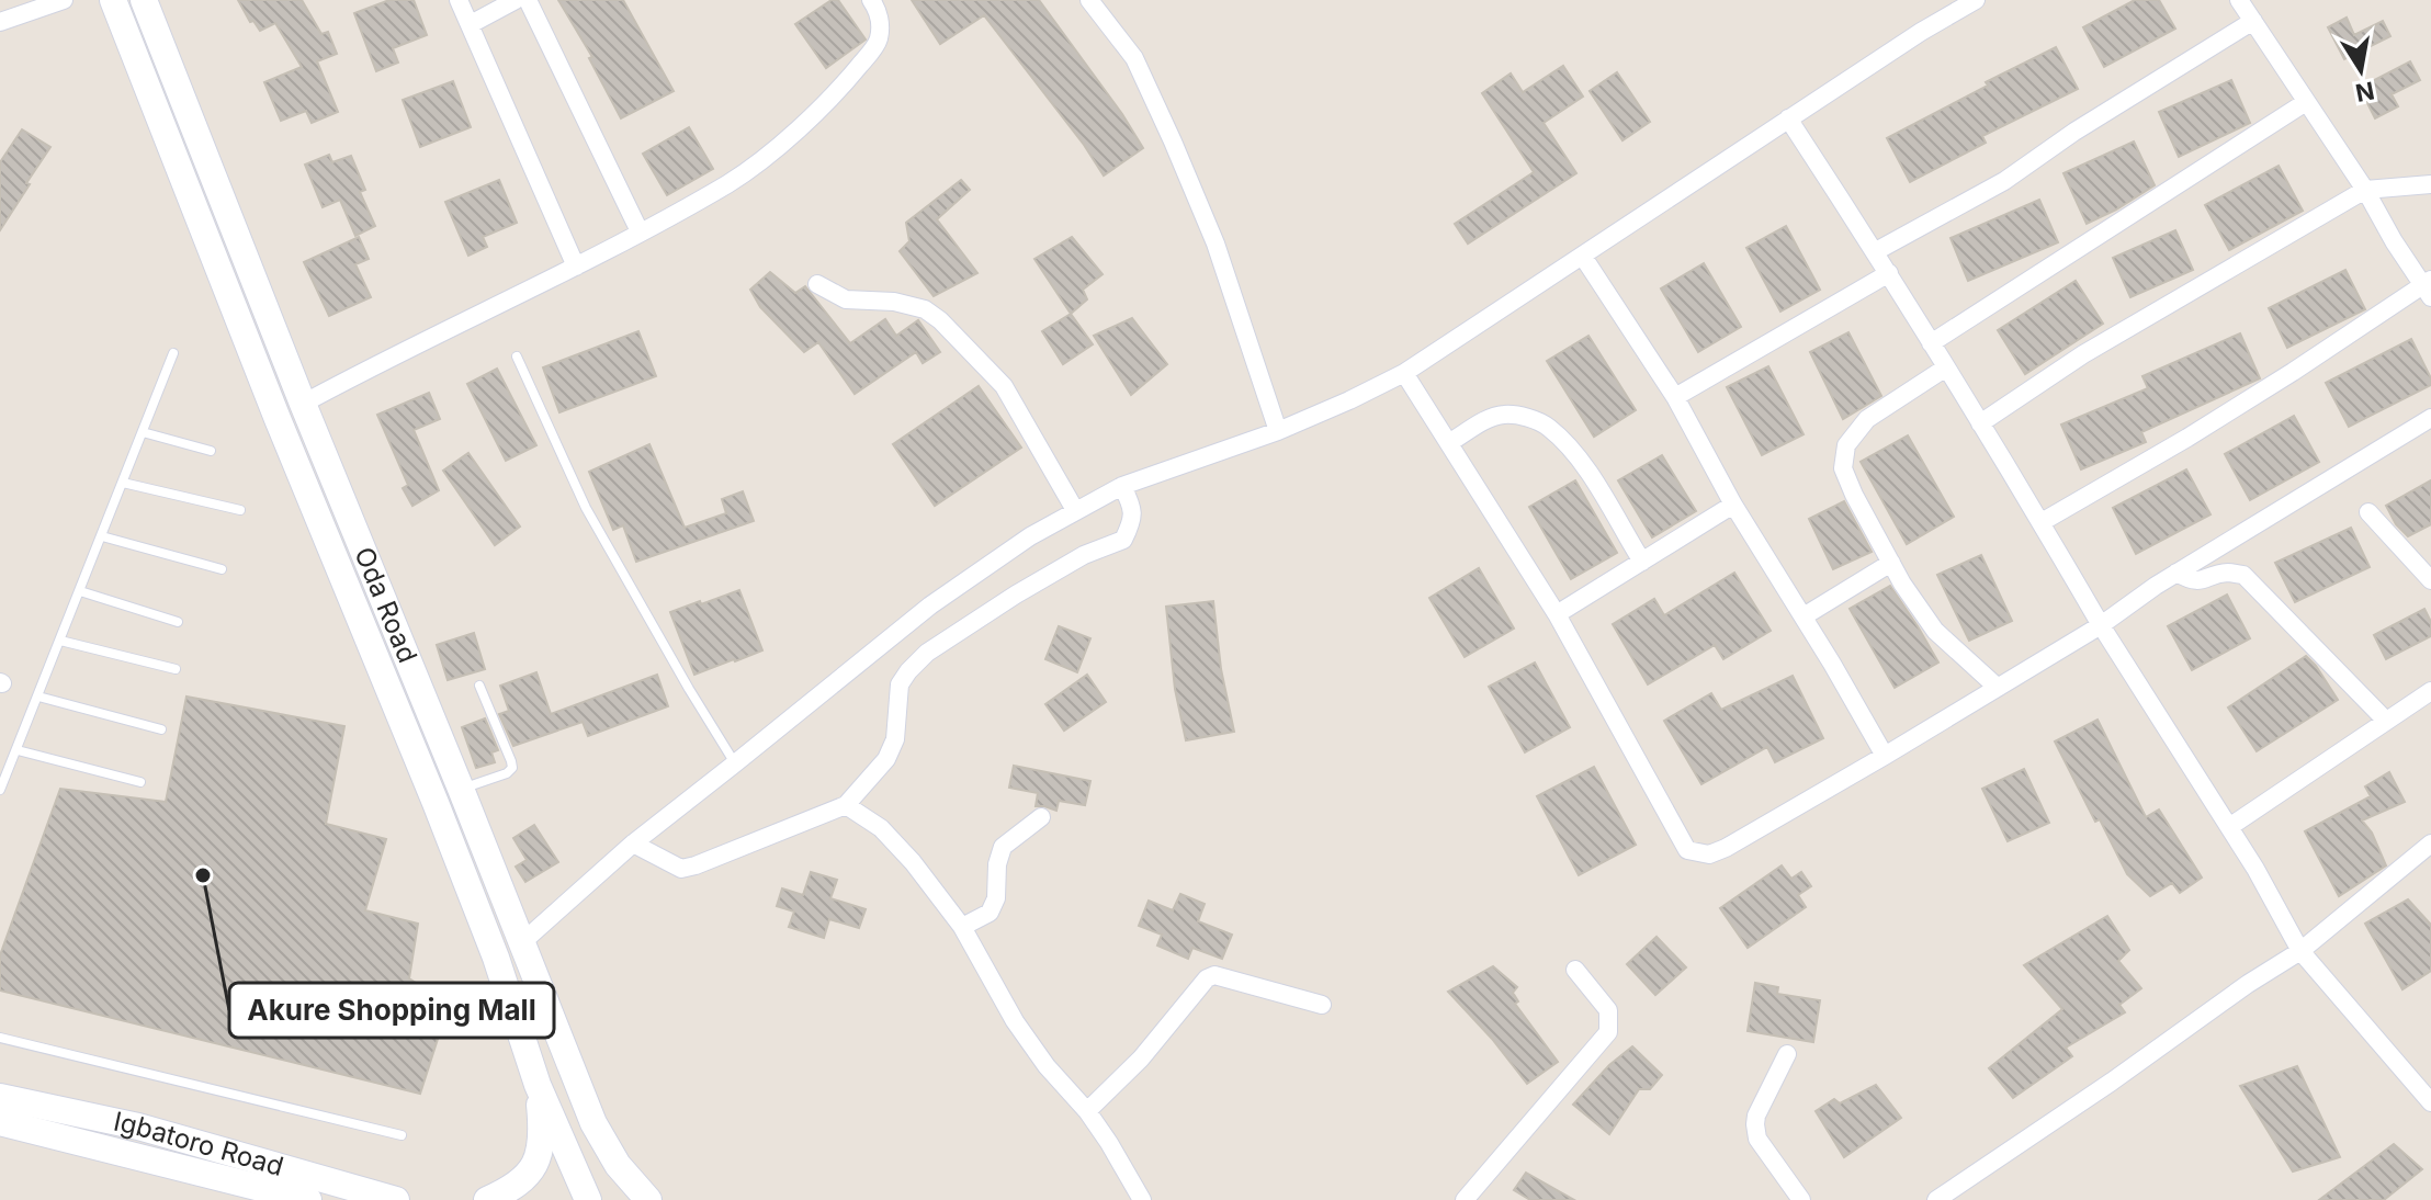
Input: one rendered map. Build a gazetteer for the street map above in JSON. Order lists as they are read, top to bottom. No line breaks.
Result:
{"streets":{"street":["Oda Road","Igbatoro Road"]},"places":["Akure Shopping Mall"],"north":"bottom"}
